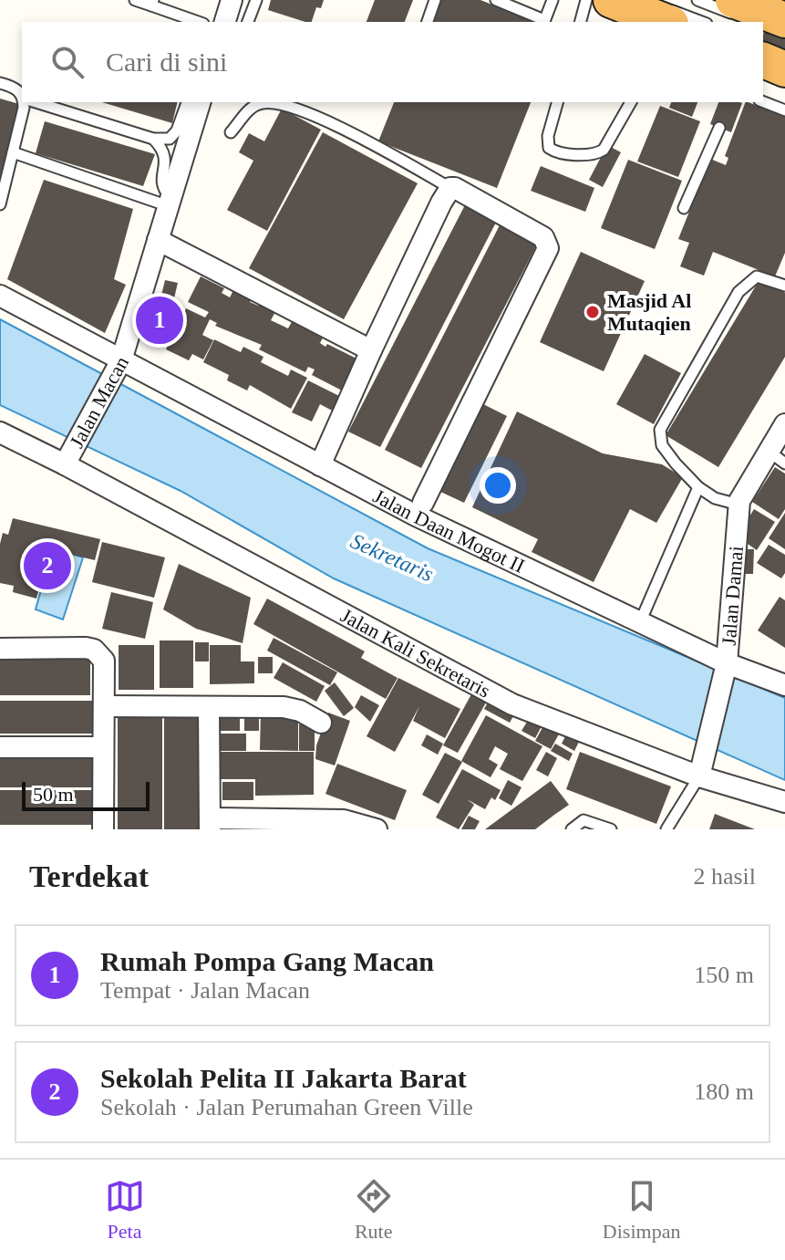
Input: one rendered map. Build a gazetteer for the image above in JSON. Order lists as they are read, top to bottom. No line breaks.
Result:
{"streets":{"street":["Jalan Macan","Jalan Daan Mogot II","Jalan Damai","Jalan Kali Sekretaris"]},"crossings":[["Jalan Macan","Jalan Daan Mogot II"],["Jalan Macan","Jalan Kali Sekretaris"],["Jalan Daan Mogot II","Jalan Damai"],["Jalan Damai","Jalan Kali Sekretaris"]],"water":["Sekretaris"],"places":["Masjid Al Mutaqien"],"scale_bar":"50 m","page":{"search":"Cari di sini","pins":["1","2"],"scale":"50 m","heading":["Terdekat","2 hasil"],"list":[{"mark":"1","name":"Rumah Pompa Gang Macan","note":"Tempat · Jalan Macan","value":"150 m"},{"mark":"2","name":"Sekolah Pelita II Jakarta Barat","note":"Sekolah · Jalan Perumahan Green Ville","value":"180 m"}],"nav":["Peta","Rute","Disimpan"]}}
